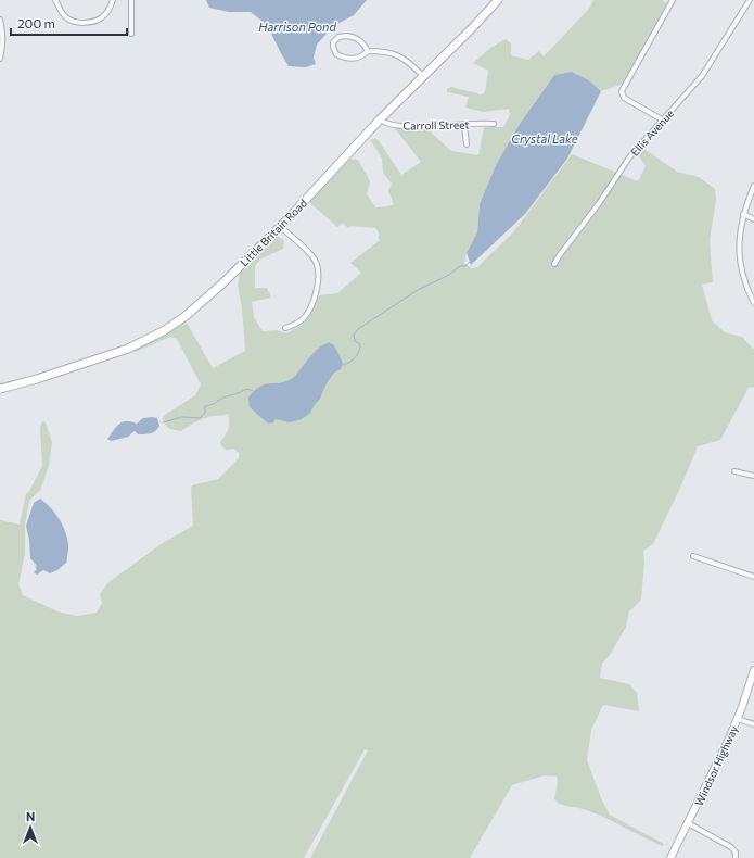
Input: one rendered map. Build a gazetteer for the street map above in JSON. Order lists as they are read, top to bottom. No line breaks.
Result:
{"streets":{"main road":["Little Britain Road","Windsor Highway"],"street":["Carroll Street","Ellis Avenue"]},"crossings":[["Carroll Street","Little Britain Road"]],"water":["Harrison Pond","Crystal Lake"],"scale_bar":"200 m","north":"top"}
